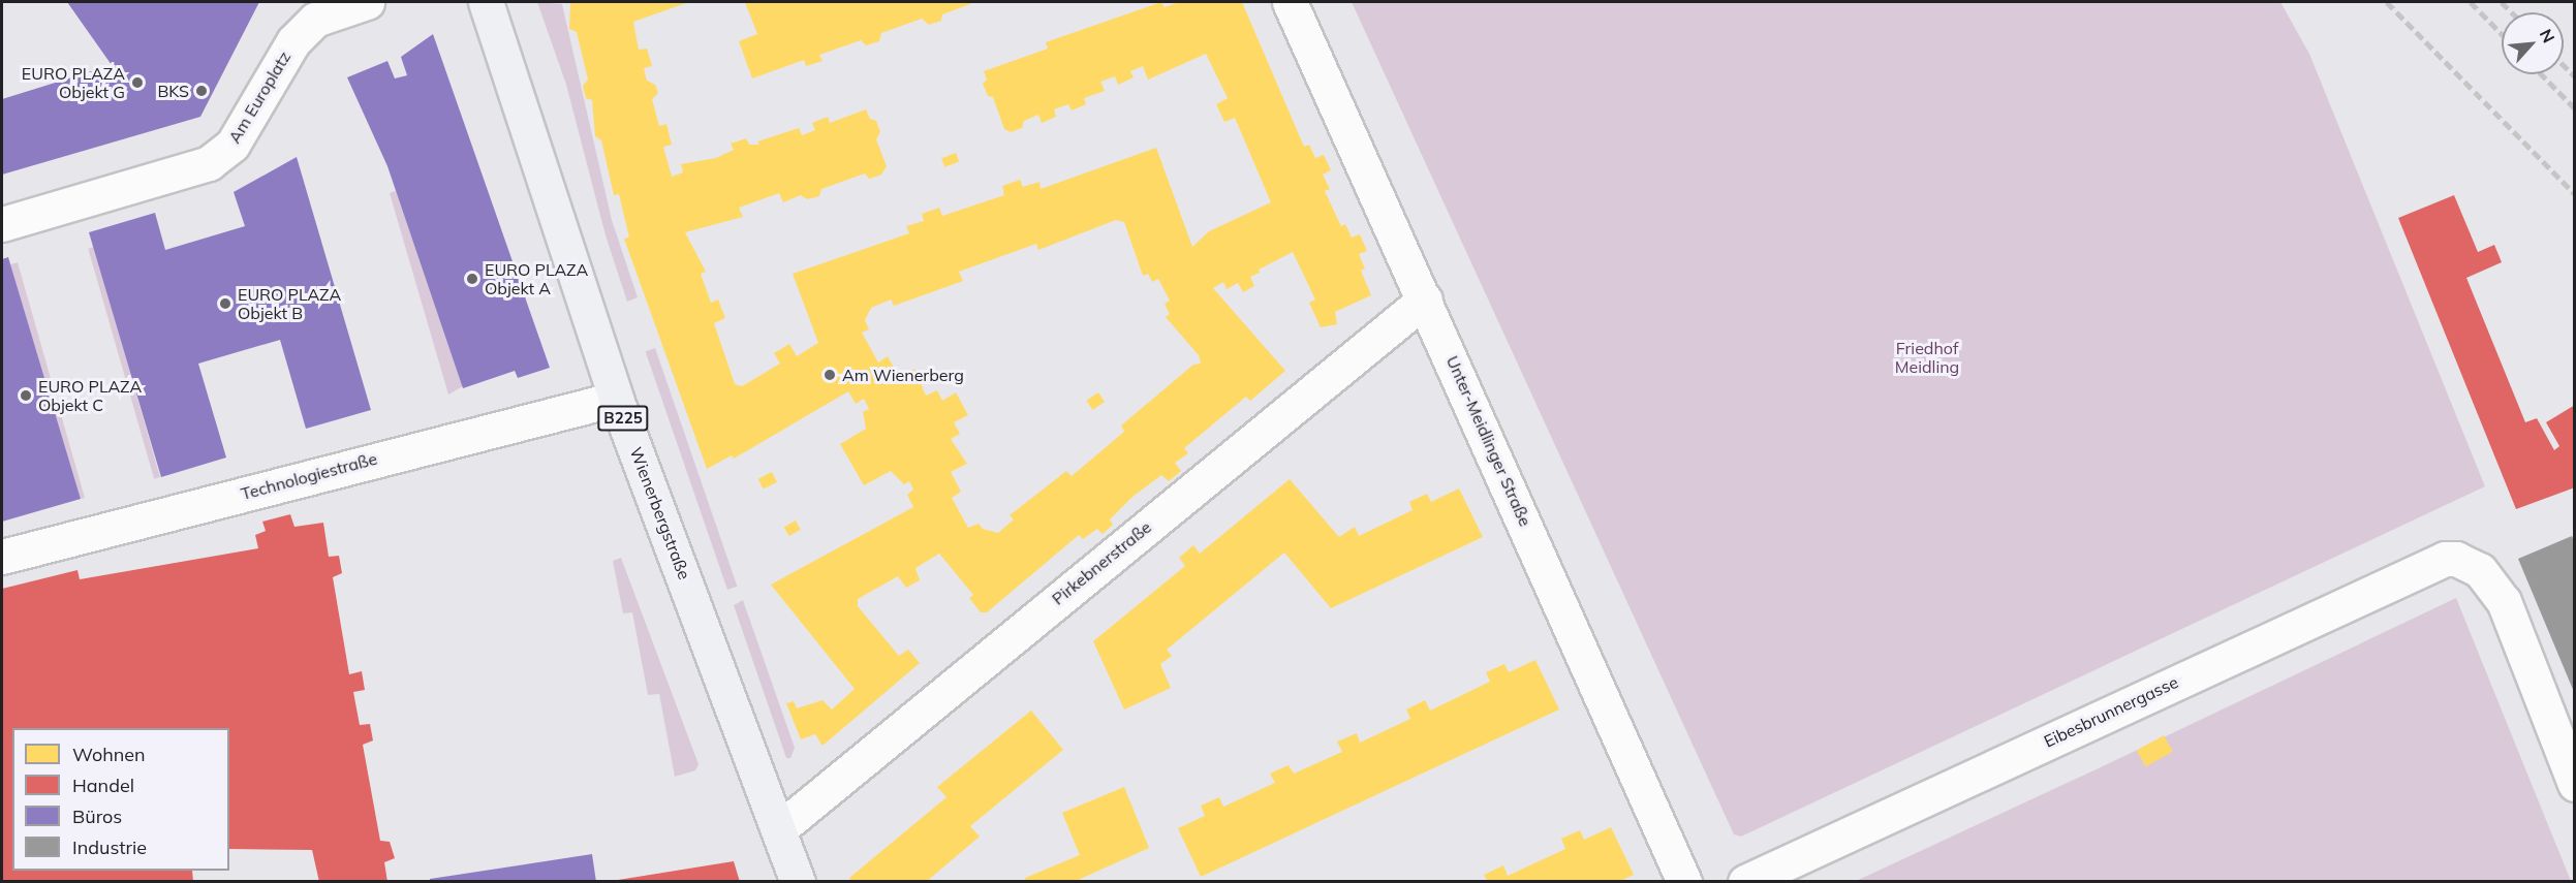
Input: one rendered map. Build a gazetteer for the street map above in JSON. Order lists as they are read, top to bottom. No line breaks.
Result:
{"streets":{"main road":["B225","Wienerbergstraße"],"street":["Am Europlatz","Unter-Meidlinger Straße","Technologiestraße","Pirkebnerstraße","Eibesbrunnergasse"]},"crossings":[["Unter-Meidlinger Straße","Pirkebnerstraße"],["Technologiestraße","Wienerbergstraße"],["Wienerbergstraße","Pirkebnerstraße"]],"parks":["Friedhof Meidling"],"places":["EURO PLAZA Objekt G","BKS","EURO PLAZA Objekt A","EURO PLAZA Objekt B","Am Wienerberg","EURO PLAZA Objekt C"],"legend":["Wohnen","Handel","Büros","Industrie"],"north":"top right"}
